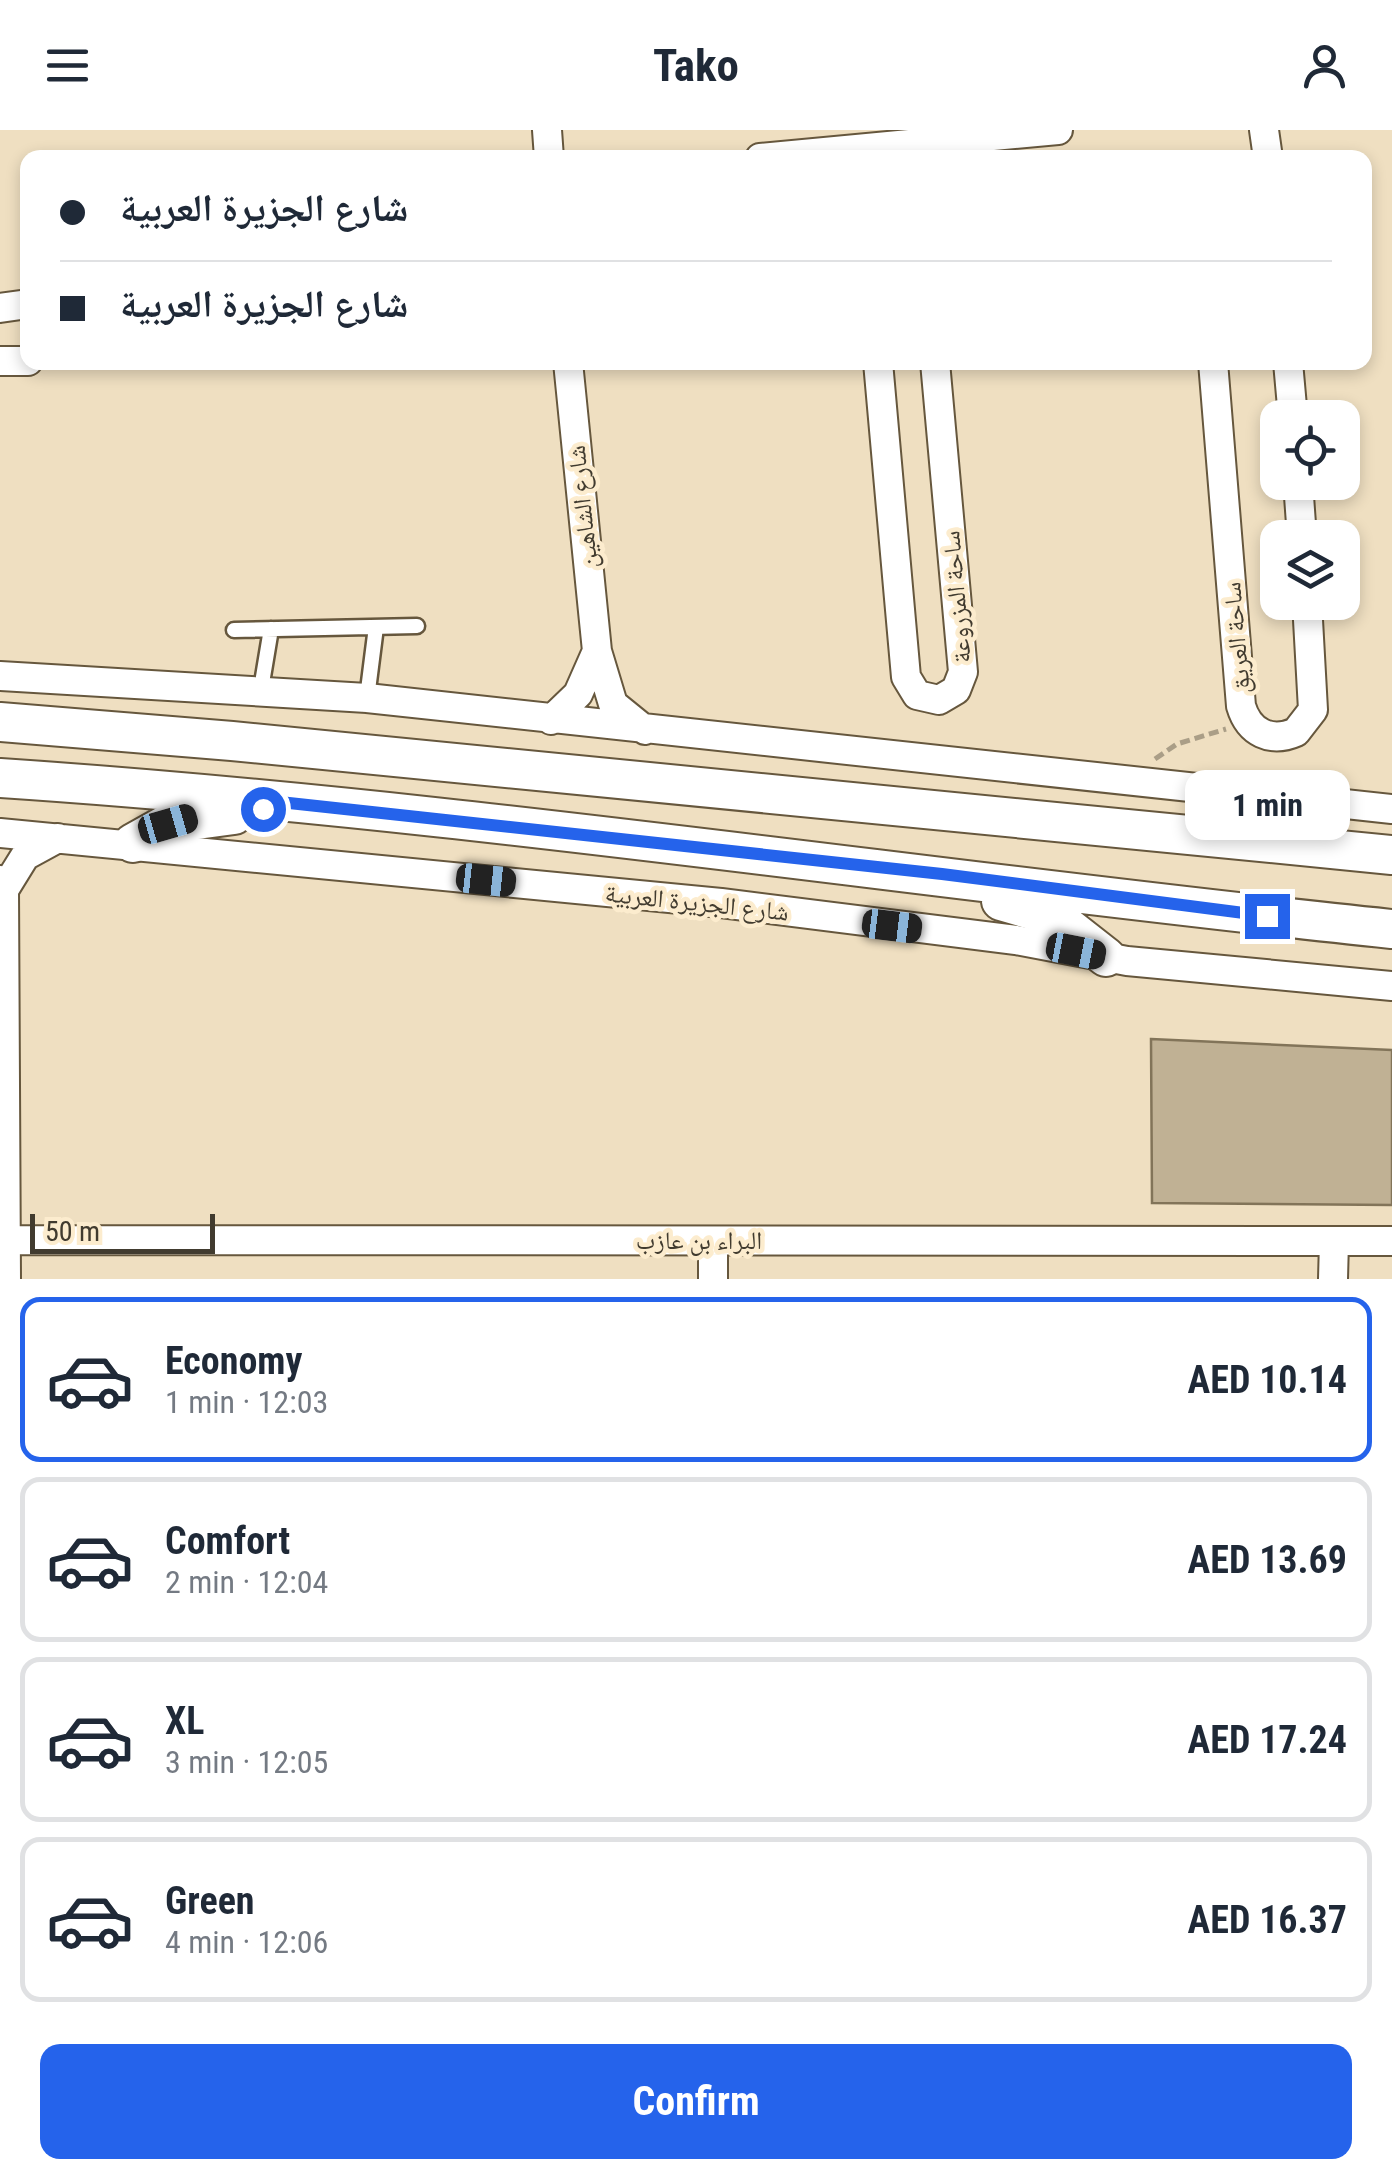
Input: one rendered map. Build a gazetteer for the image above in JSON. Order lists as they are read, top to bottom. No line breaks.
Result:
{"streets":{"street":["شارع الشاهين","ساحة المزروعة","ساحة العريق","شارع الجزيرة العربية","البراء بن عازب"]},"scale_bar":"50 m","page":{"header":"Tako","banner":["شارع الجزيرة العربية","شارع الجزيرة العربية"],"bubble":"1 min","scale":"50 m","list":[{"name":"Economy","note":"1 min · 12:03","value":"AED 10.14"},{"name":"Comfort","note":"2 min · 12:04","value":"AED 13.69"},{"name":"XL","note":"3 min · 12:05","value":"AED 17.24"},{"name":"Green","note":"4 min · 12:06","value":"AED 16.37"}],"buttons":"Confirm"}}
